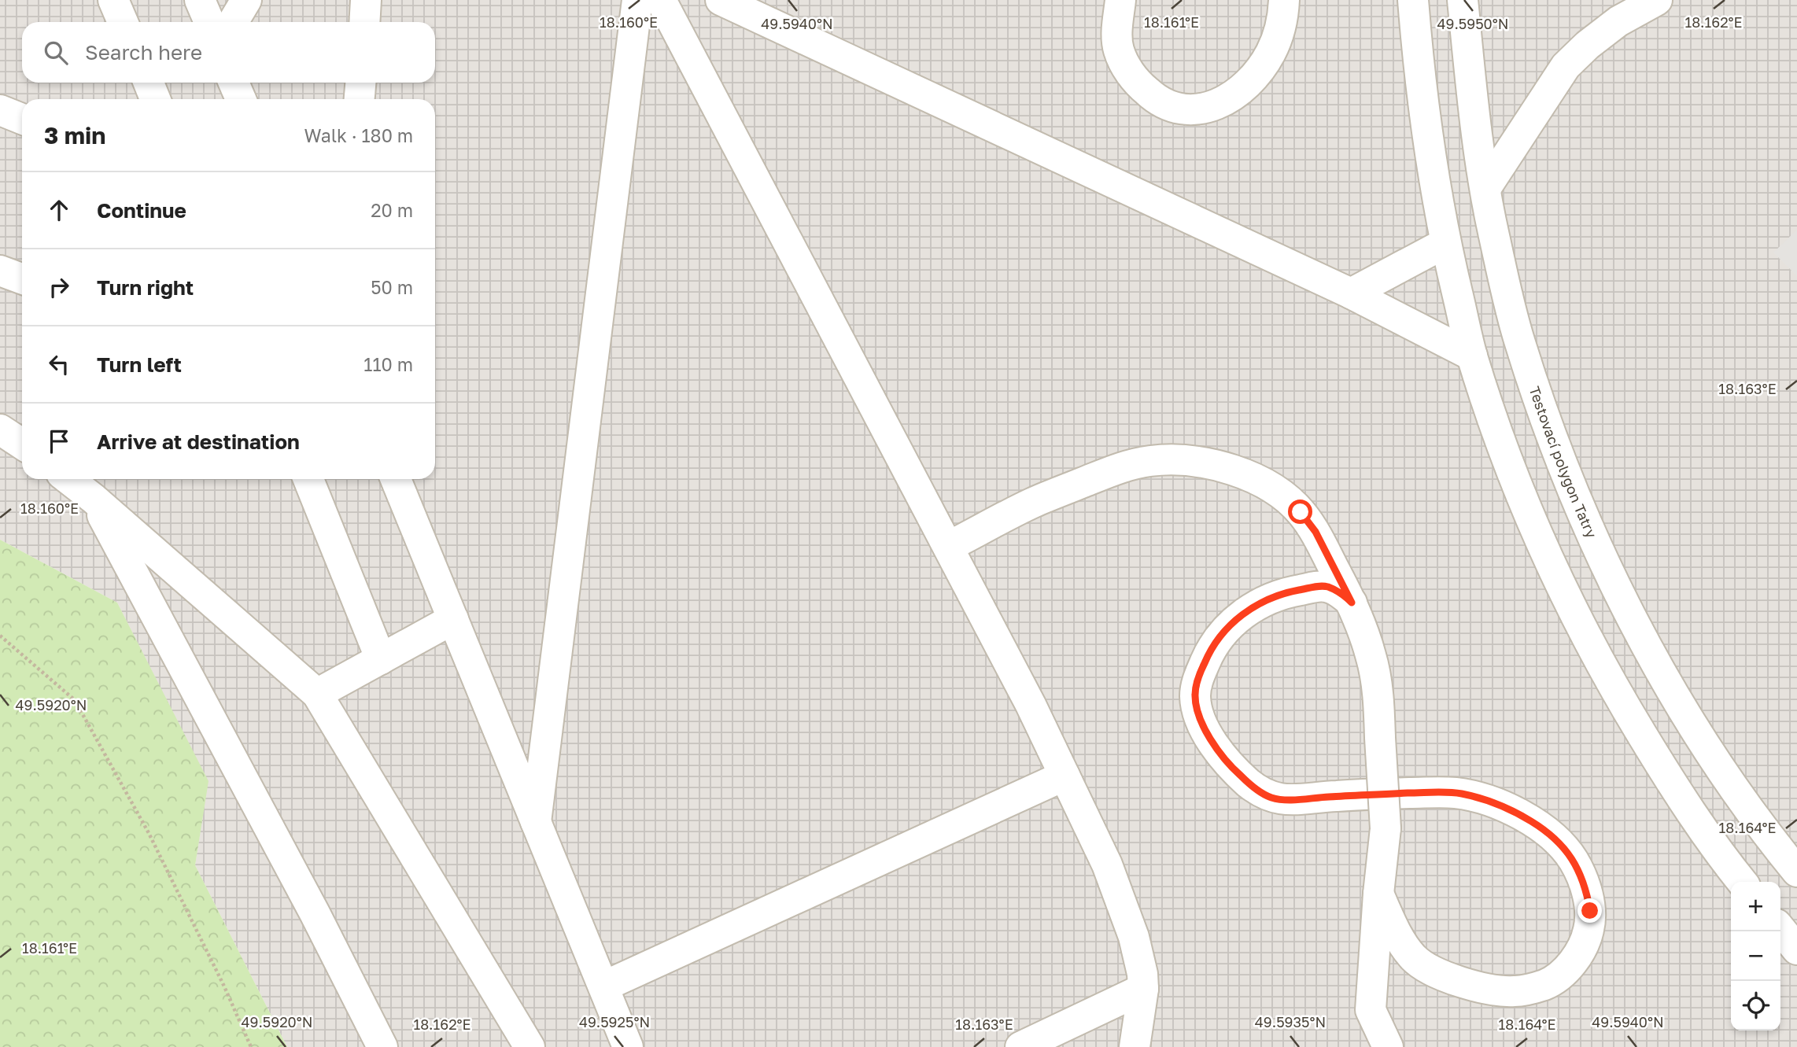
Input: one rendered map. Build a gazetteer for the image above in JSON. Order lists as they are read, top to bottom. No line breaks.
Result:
{"streets":{"street":["Testovací polygon Tatry"]},"page":{"search":"Search here","heading":["3 min","Walk · 180 m"],"list":[["Continue","20 m"],["Turn right","50 m"],["Turn left","110 m"],"Arrive at destination"],"map_buttons":["+","−"]},"coordinates":["18.162°E","18.160°E","18.161°E","49.5940°N","49.5950°N","18.163°E","49.5920°N","18.164°E","49.5925°N","49.5935°N"]}
